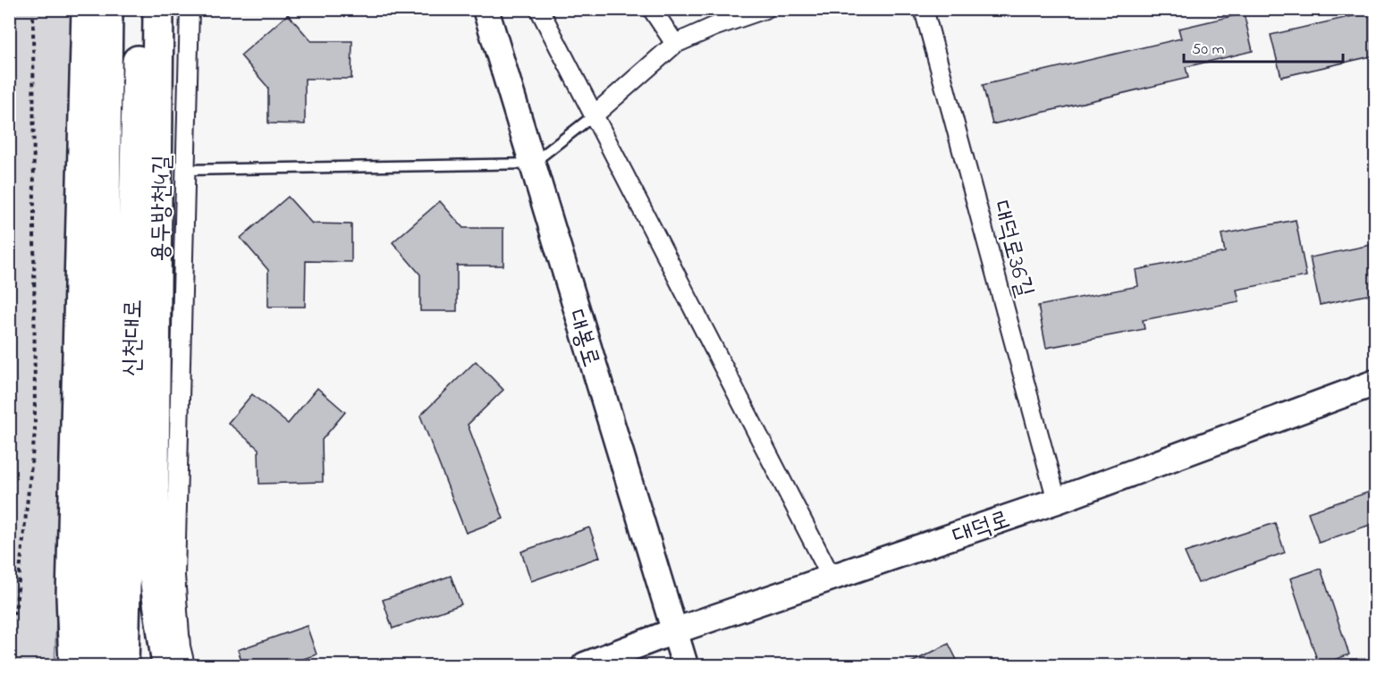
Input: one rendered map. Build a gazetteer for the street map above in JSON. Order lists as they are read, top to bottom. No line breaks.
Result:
{"streets":{"highway":["신천대로"],"main road":["대봉로","대덕로"],"street":["용두방천4길","대덕로36길"]},"crossings":[["대덕로36길","대덕로"],["대봉로","대덕로"]],"scale_bar":"50 m"}
